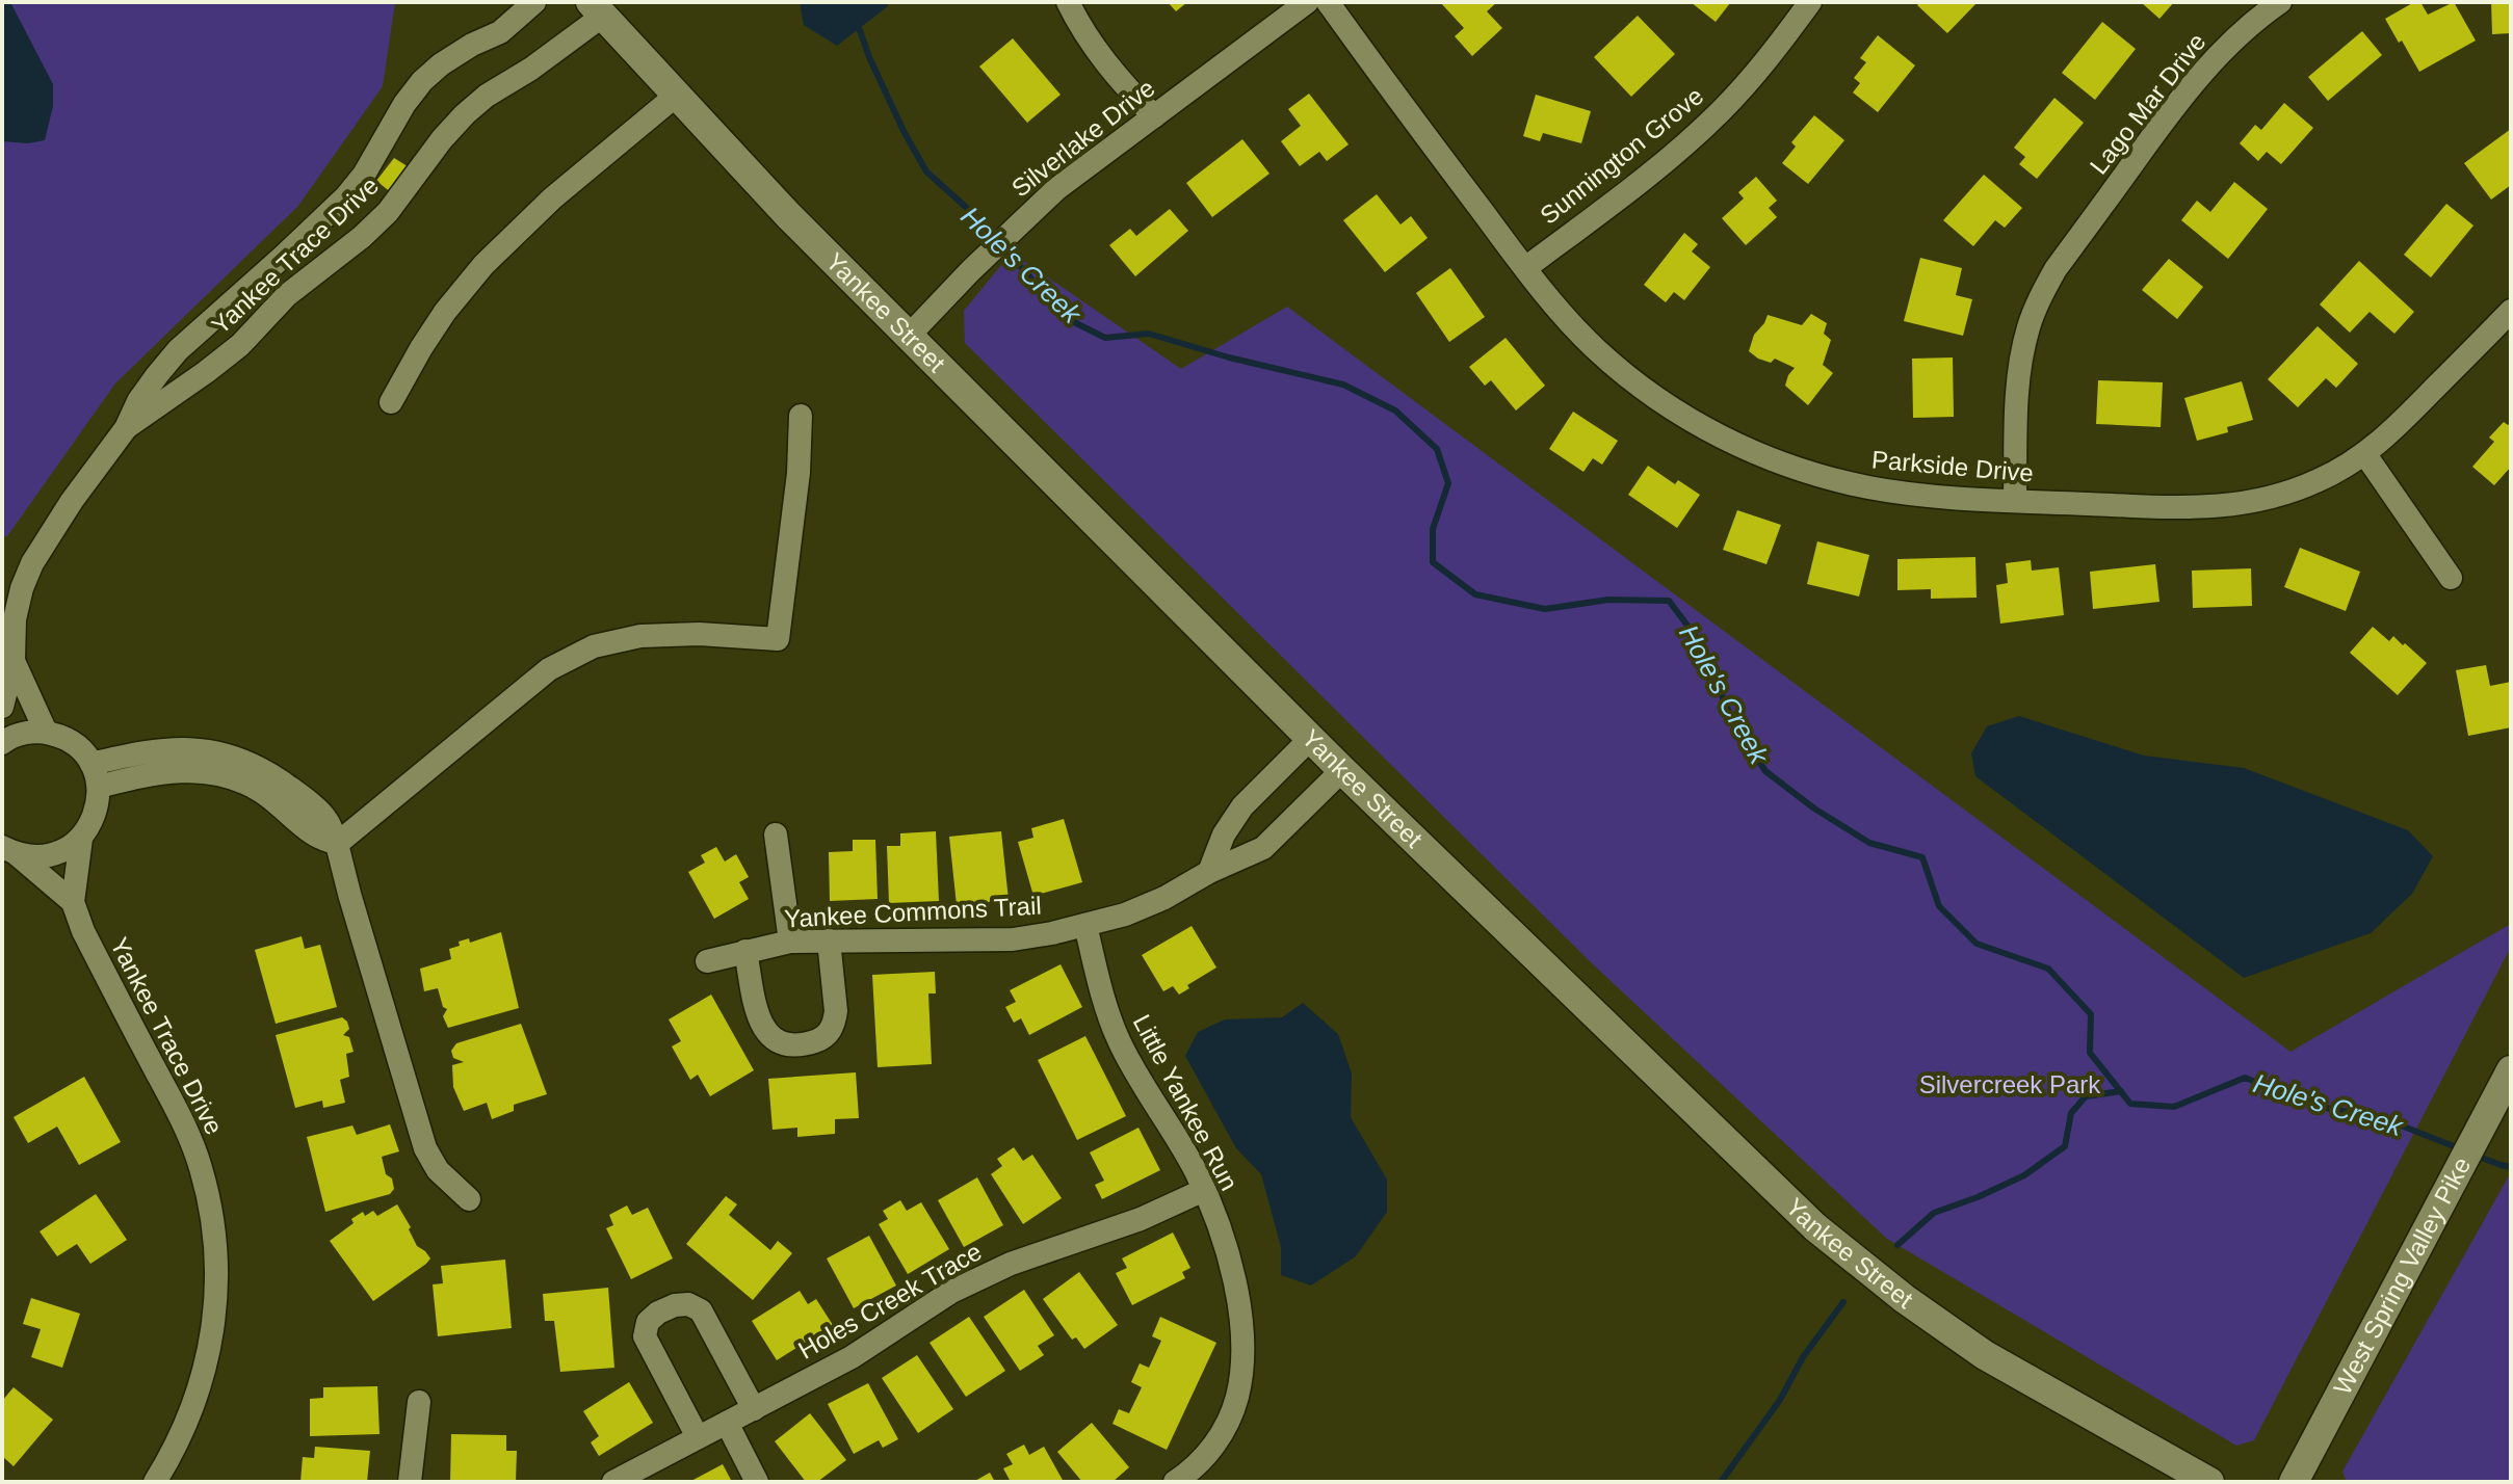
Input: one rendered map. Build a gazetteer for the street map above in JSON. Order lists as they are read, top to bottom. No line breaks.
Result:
{"streets":{"street":["Lago Mar Drive","Silverlake Drive","Sunnington Grove","Yankee Trace Drive","Yankee Street","Parkside Drive","Yankee Commons Trail","Little Yankee Run","West Spring Valley Pike","Holes Creek Trace"]},"crossings":[["Lago Mar Drive","Parkside Drive"],["Silverlake Drive","Yankee Street"],["Sunnington Grove","Parkside Drive"],["Yankee Trace Drive","Yankee Street"],["Yankee Street","Yankee Commons Trail"],["Yankee Commons Trail","Little Yankee Run"],["Little Yankee Run","Holes Creek Trace"]],"water":["Hole's Creek"],"parks":["Silvercreek Park"]}
